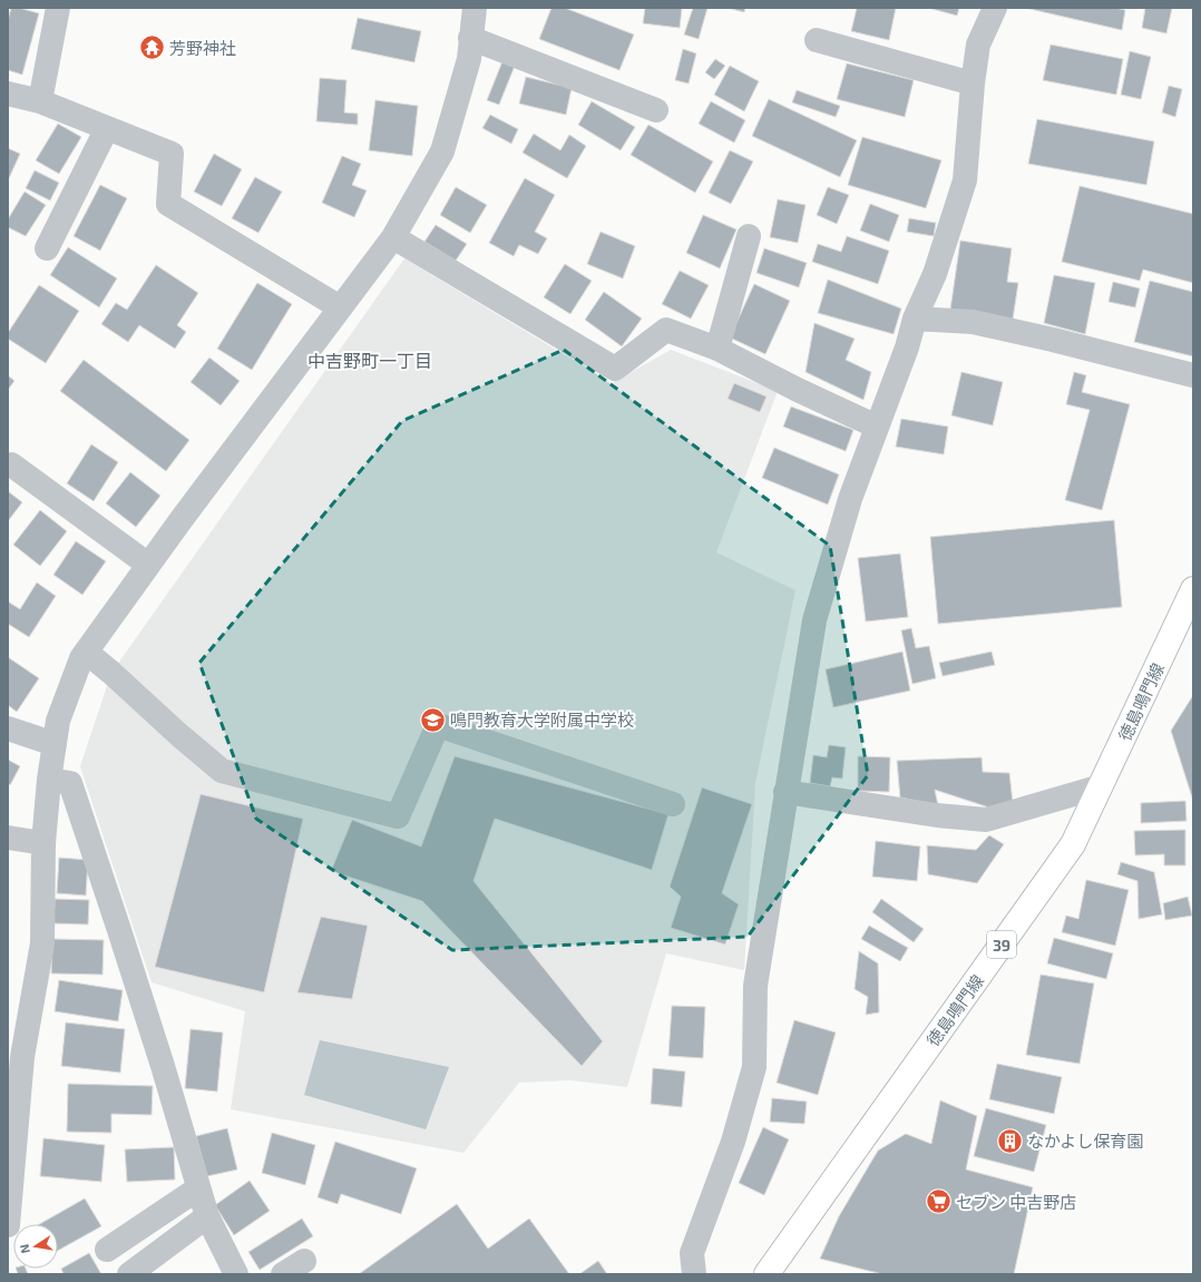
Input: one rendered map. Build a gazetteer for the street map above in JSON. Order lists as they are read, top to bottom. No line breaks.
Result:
{"streets":{"main road":["徳島鳴門線","39"]},"districts":["中吉野町一丁目"],"places":{"temple":["芳野神社"],"school or university":["鳴門教育大学附属中学校"],"building":["なかよし保育園"],"supermarket":["セブン 中吉野店"]},"north":"left"}
